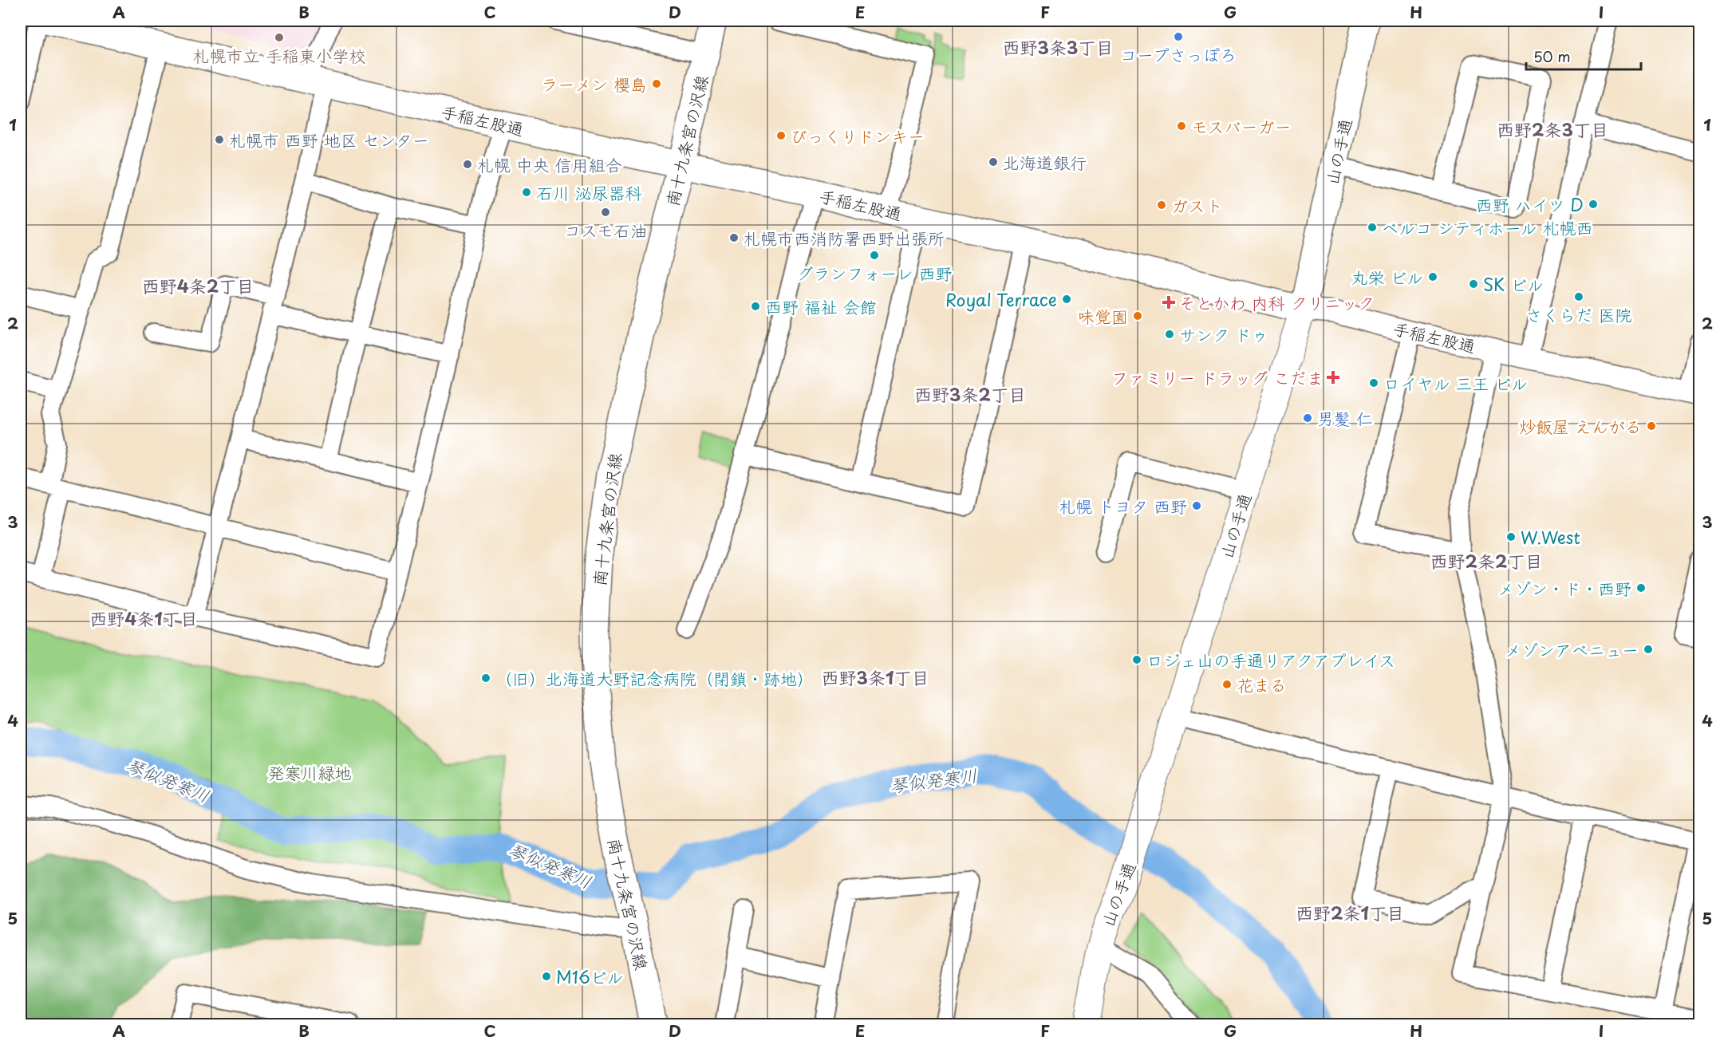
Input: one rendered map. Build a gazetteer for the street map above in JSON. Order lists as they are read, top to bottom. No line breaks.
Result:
{"streets":{"main road":["手稲左股通","南十九条宮の沢線","山の手通"]},"crossings":[["手稲左股通","南十九条宮の沢線"],["手稲左股通","山の手通"]],"districts":["西野3条3丁目","西野2条3丁目","西野4条2丁目","西野3条2丁目","西野2条2丁目","西野4条1丁目","西野3条1丁目","西野2条1丁目"],"water":["琴似発寒川"],"parks":["発寒川緑地"],"places":{"other":["コープさっぽろ","札幌市立 手稲東小学校","ラーメン 櫻島","モスバーガー","びっくりドンキー","札幌市 西野 地区 センター","北海道銀行","札幌 中央 信用組合","石川 泌尿器科","西野 ハイツ D","ガスト","コスモ石油","ベルコ シティホール 札幌西","札幌市西消防署西野出張所","グランフォーレ 西野","丸栄 ビル","SK ビル","さくらだ 医院","Royal Terrace","西野 福祉 会館","味覚園","サンク ドゥ","ロイヤル 三王 ビル","男髪 仁","炒飯屋 えんがる","札幌 トヨタ 西野","W.West","メゾン・ド・西野","メゾンアベニュー","ロジェ山の手通りアクアプレイス","（旧）北海道大野記念病院（閉鎖・跡地）","花まる","M16ビル"],"health":["そとかわ 内科 クリニック","ファミリー ドラッグ こだま"]},"scale_bar":"50 m","grid":{"columns":["A","B","C","D","E","F","G","H","I"],"rows":["1","2","3","4","5"]}}
